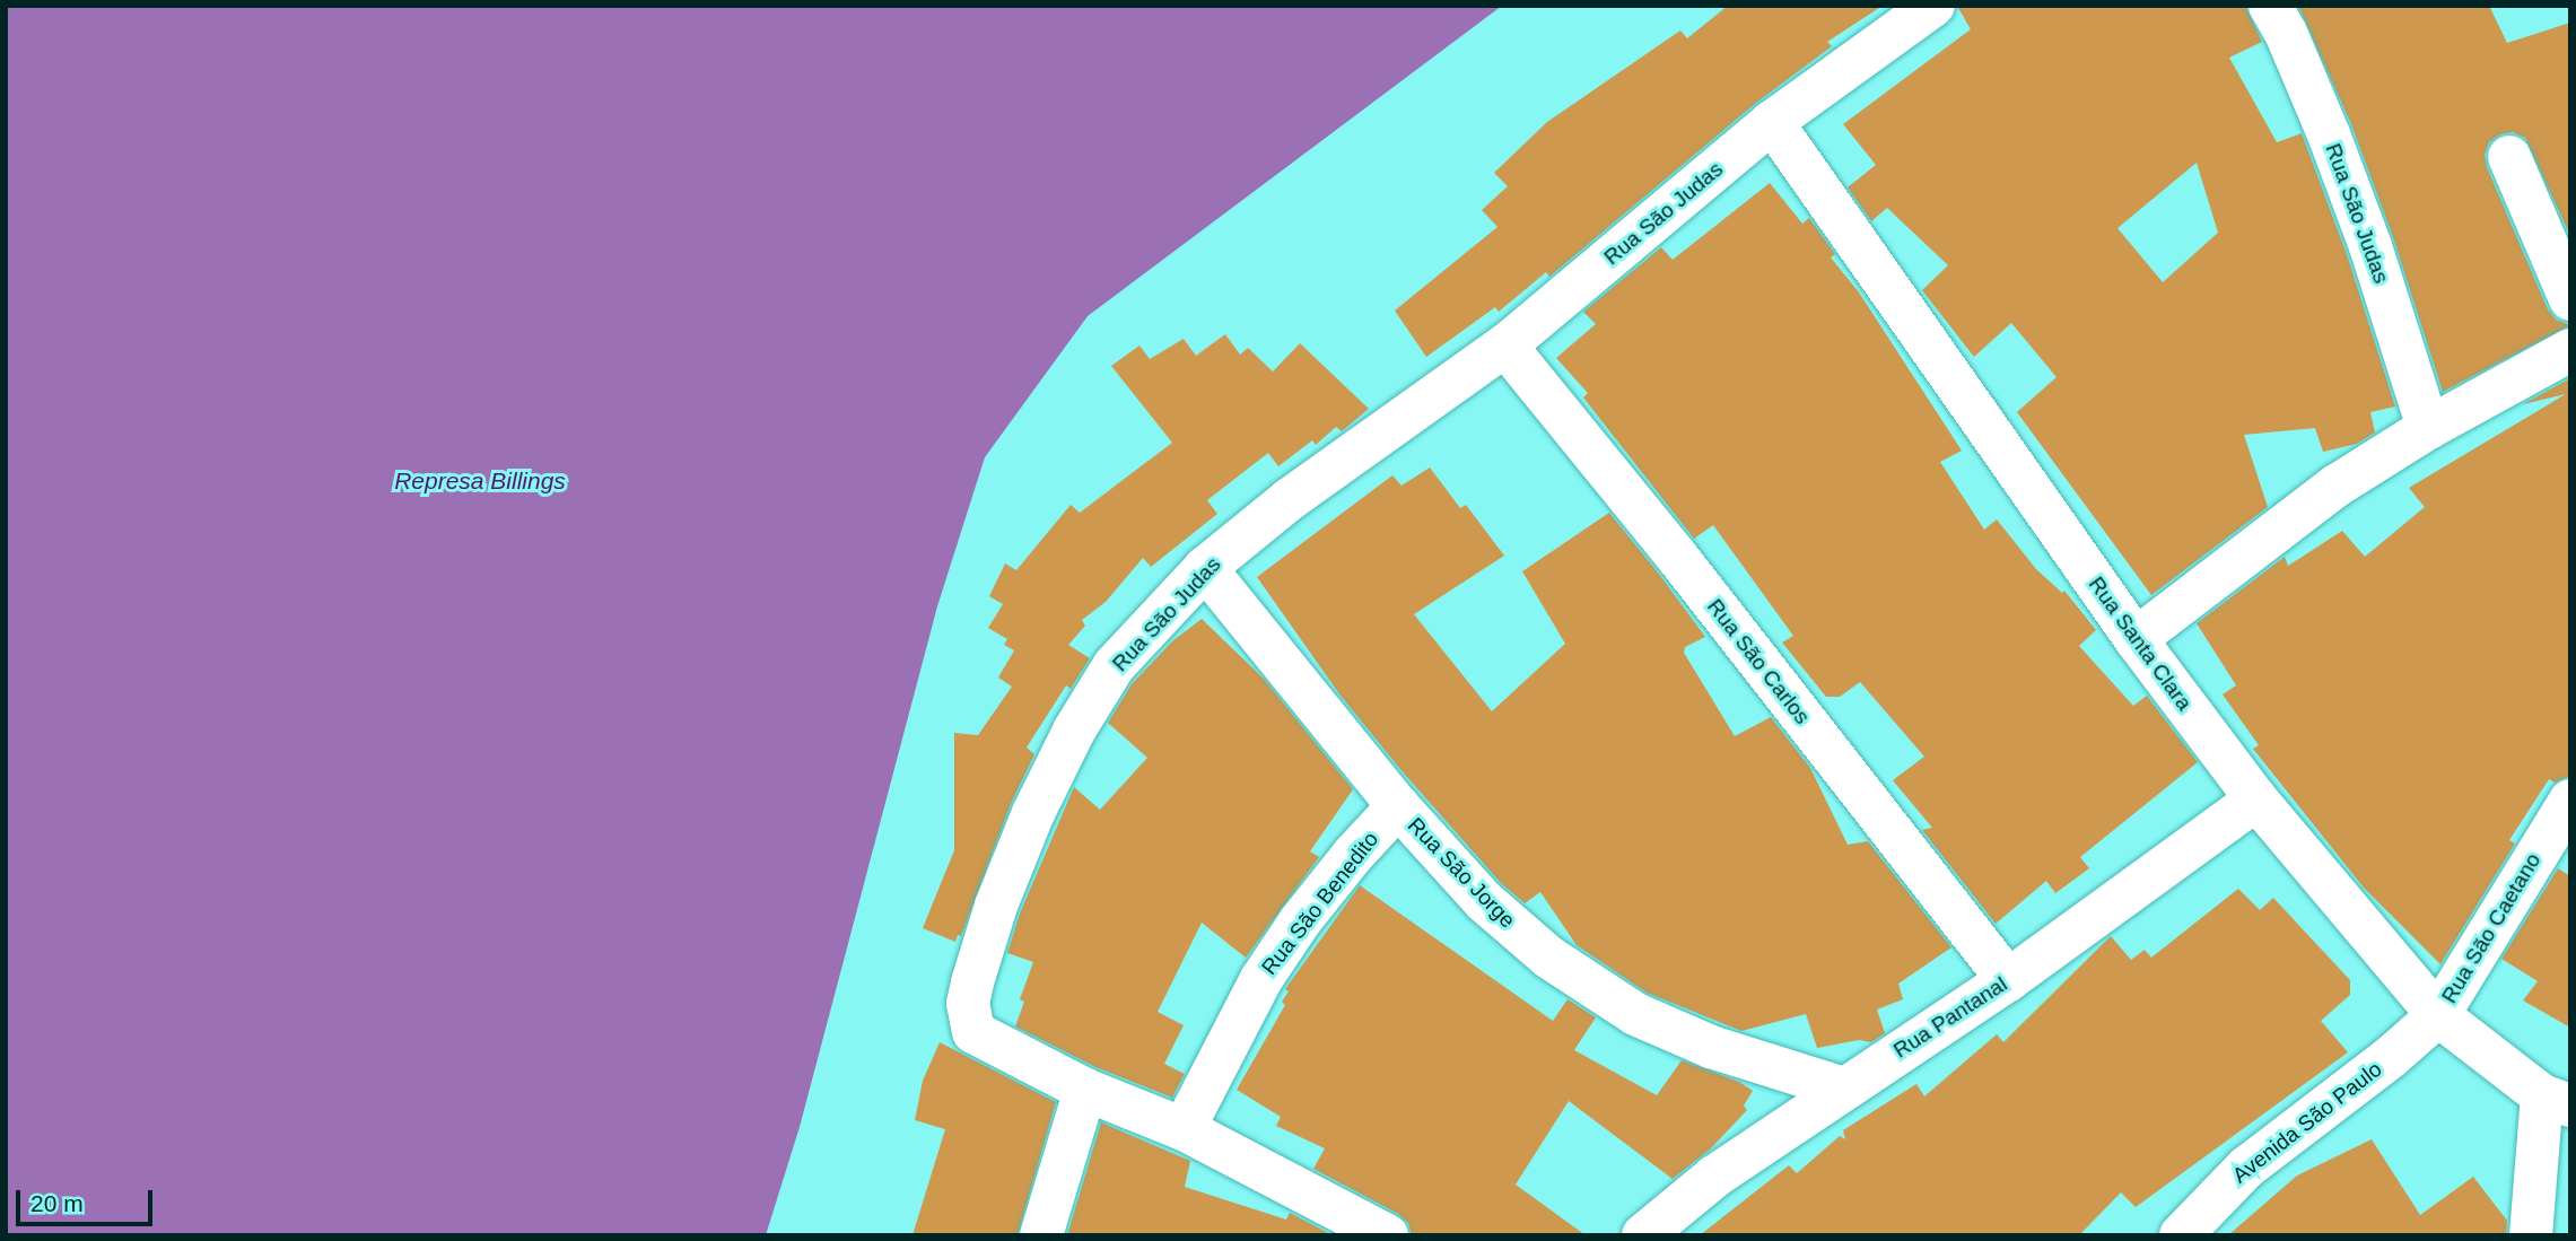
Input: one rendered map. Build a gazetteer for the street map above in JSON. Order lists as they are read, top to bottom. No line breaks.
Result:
{"streets":{"street":["Rua São Judas","Rua Santa Clara","Rua São Carlos","Rua São Jorge","Rua São Benedito","Rua São Caetano","Rua Pantanal","Avenida São Paulo"]},"crossings":[["Rua São Judas","Rua Santa Clara"],["Rua São Judas","Rua São Carlos"],["Rua São Judas","Rua São Jorge"],["Rua São Judas","Rua São Benedito"],["Rua Santa Clara","Rua São Caetano"],["Rua Santa Clara","Rua Pantanal"],["Rua Santa Clara","Avenida São Paulo"],["Rua São Carlos","Rua Pantanal"],["Rua São Jorge","Rua São Benedito"],["Rua São Jorge","Rua Pantanal"],["Rua São Caetano","Avenida São Paulo"]],"water":["Represa Billings"],"scale_bar":"20 m"}
